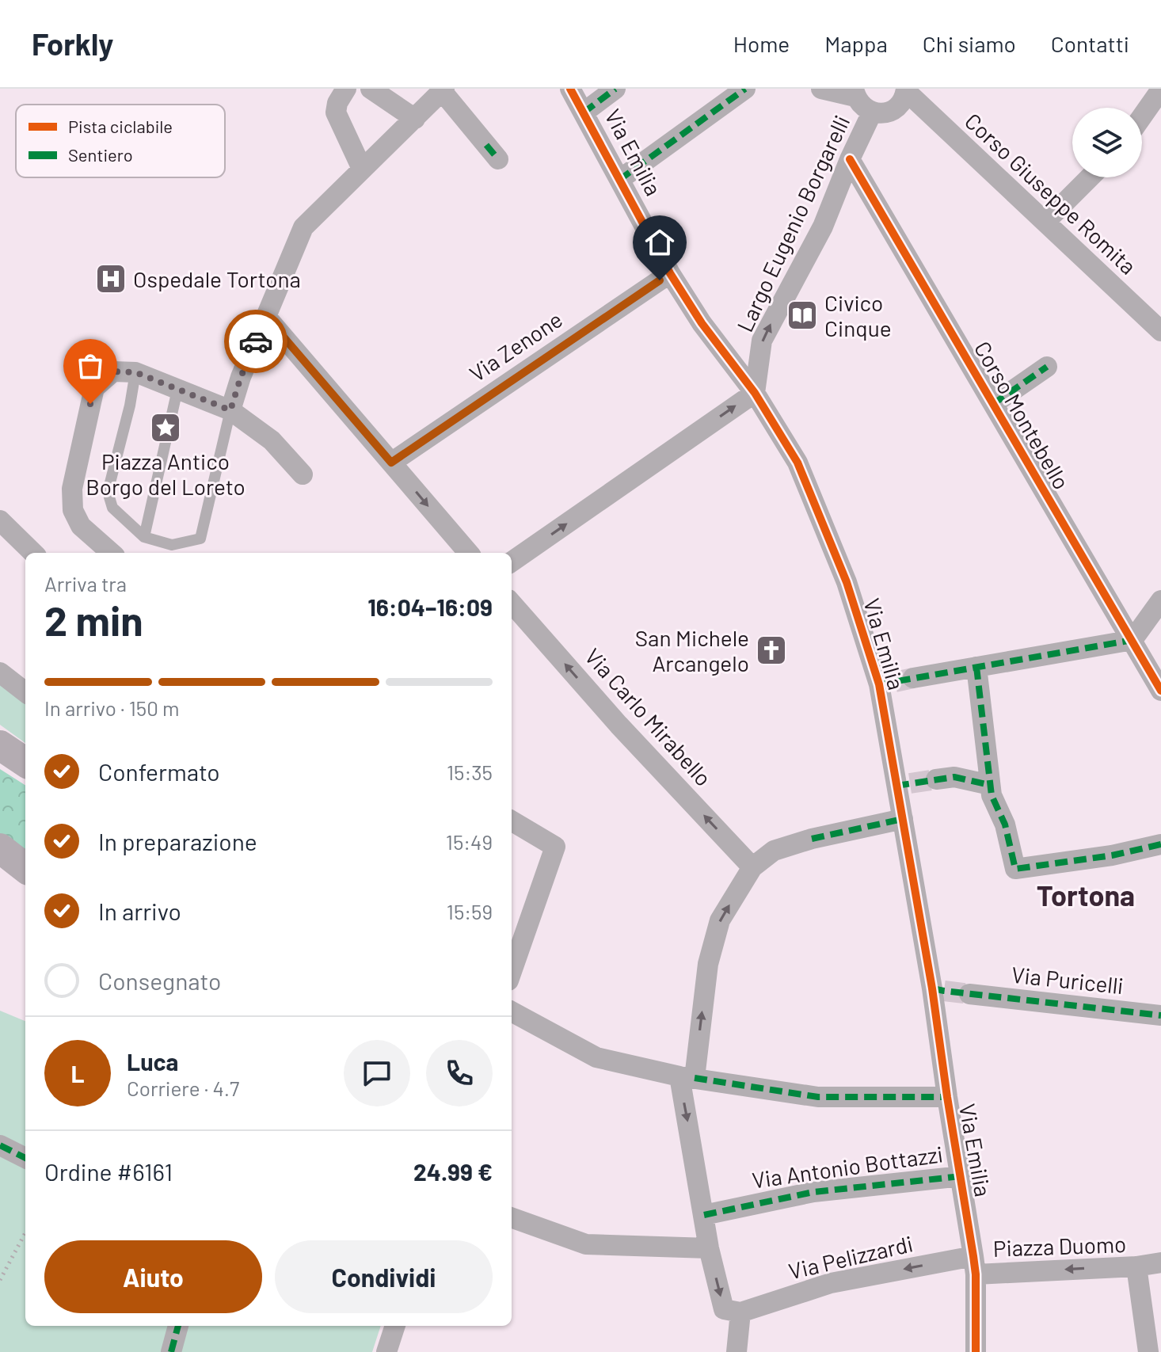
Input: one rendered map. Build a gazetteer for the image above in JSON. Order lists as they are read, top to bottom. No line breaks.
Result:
{"streets":{"street":["Via Emilia","Corso Giuseppe Romita","Largo Eugenio Borgarelli","Via Zenone","Corso Montebello","Via Carlo Mirabello","Via Puricelli","Via Antonio Bottazzi","Piazza Duomo","Via Pelizzardi"]},"crossings":[["Via Emilia","Largo Eugenio Borgarelli"],["Via Emilia","Via Zenone"],["Via Emilia","Via Antonio Bottazzi"],["Via Emilia","Piazza Duomo"],["Via Emilia","Via Pelizzardi"],["Corso Giuseppe Romita","Largo Eugenio Borgarelli"],["Largo Eugenio Borgarelli","Corso Montebello"],["Piazza Duomo","Via Pelizzardi"]],"one_way":["Largo Eugenio Borgarelli","Via Carlo Mirabello","Piazza Duomo"],"districts":["Tortona"],"places":{"hospital":["Ospedale Tortona"],"library":["Civico Cinque"],"place":["Piazza Antico Borgo del Loreto"],"church":["San Michele Arcangelo"]},"legend":["Pista ciclabile","Sentiero"],"page":{"header":"Forkly","nav":["Home","Mappa","Chi siamo","Contatti"],"heading":["2 min","Arriva tra","16:04–16:09"],"panel":["Luca","Corriere · 4.7","Ordine #6161","24.99 €"],"bar":"In arrivo · 150 m","list":[["Confermato","15:35"],["In preparazione","15:49"],["In arrivo","15:59"],"Consegnato"],"round":"L","buttons":["Aiuto","Condividi"]}}
